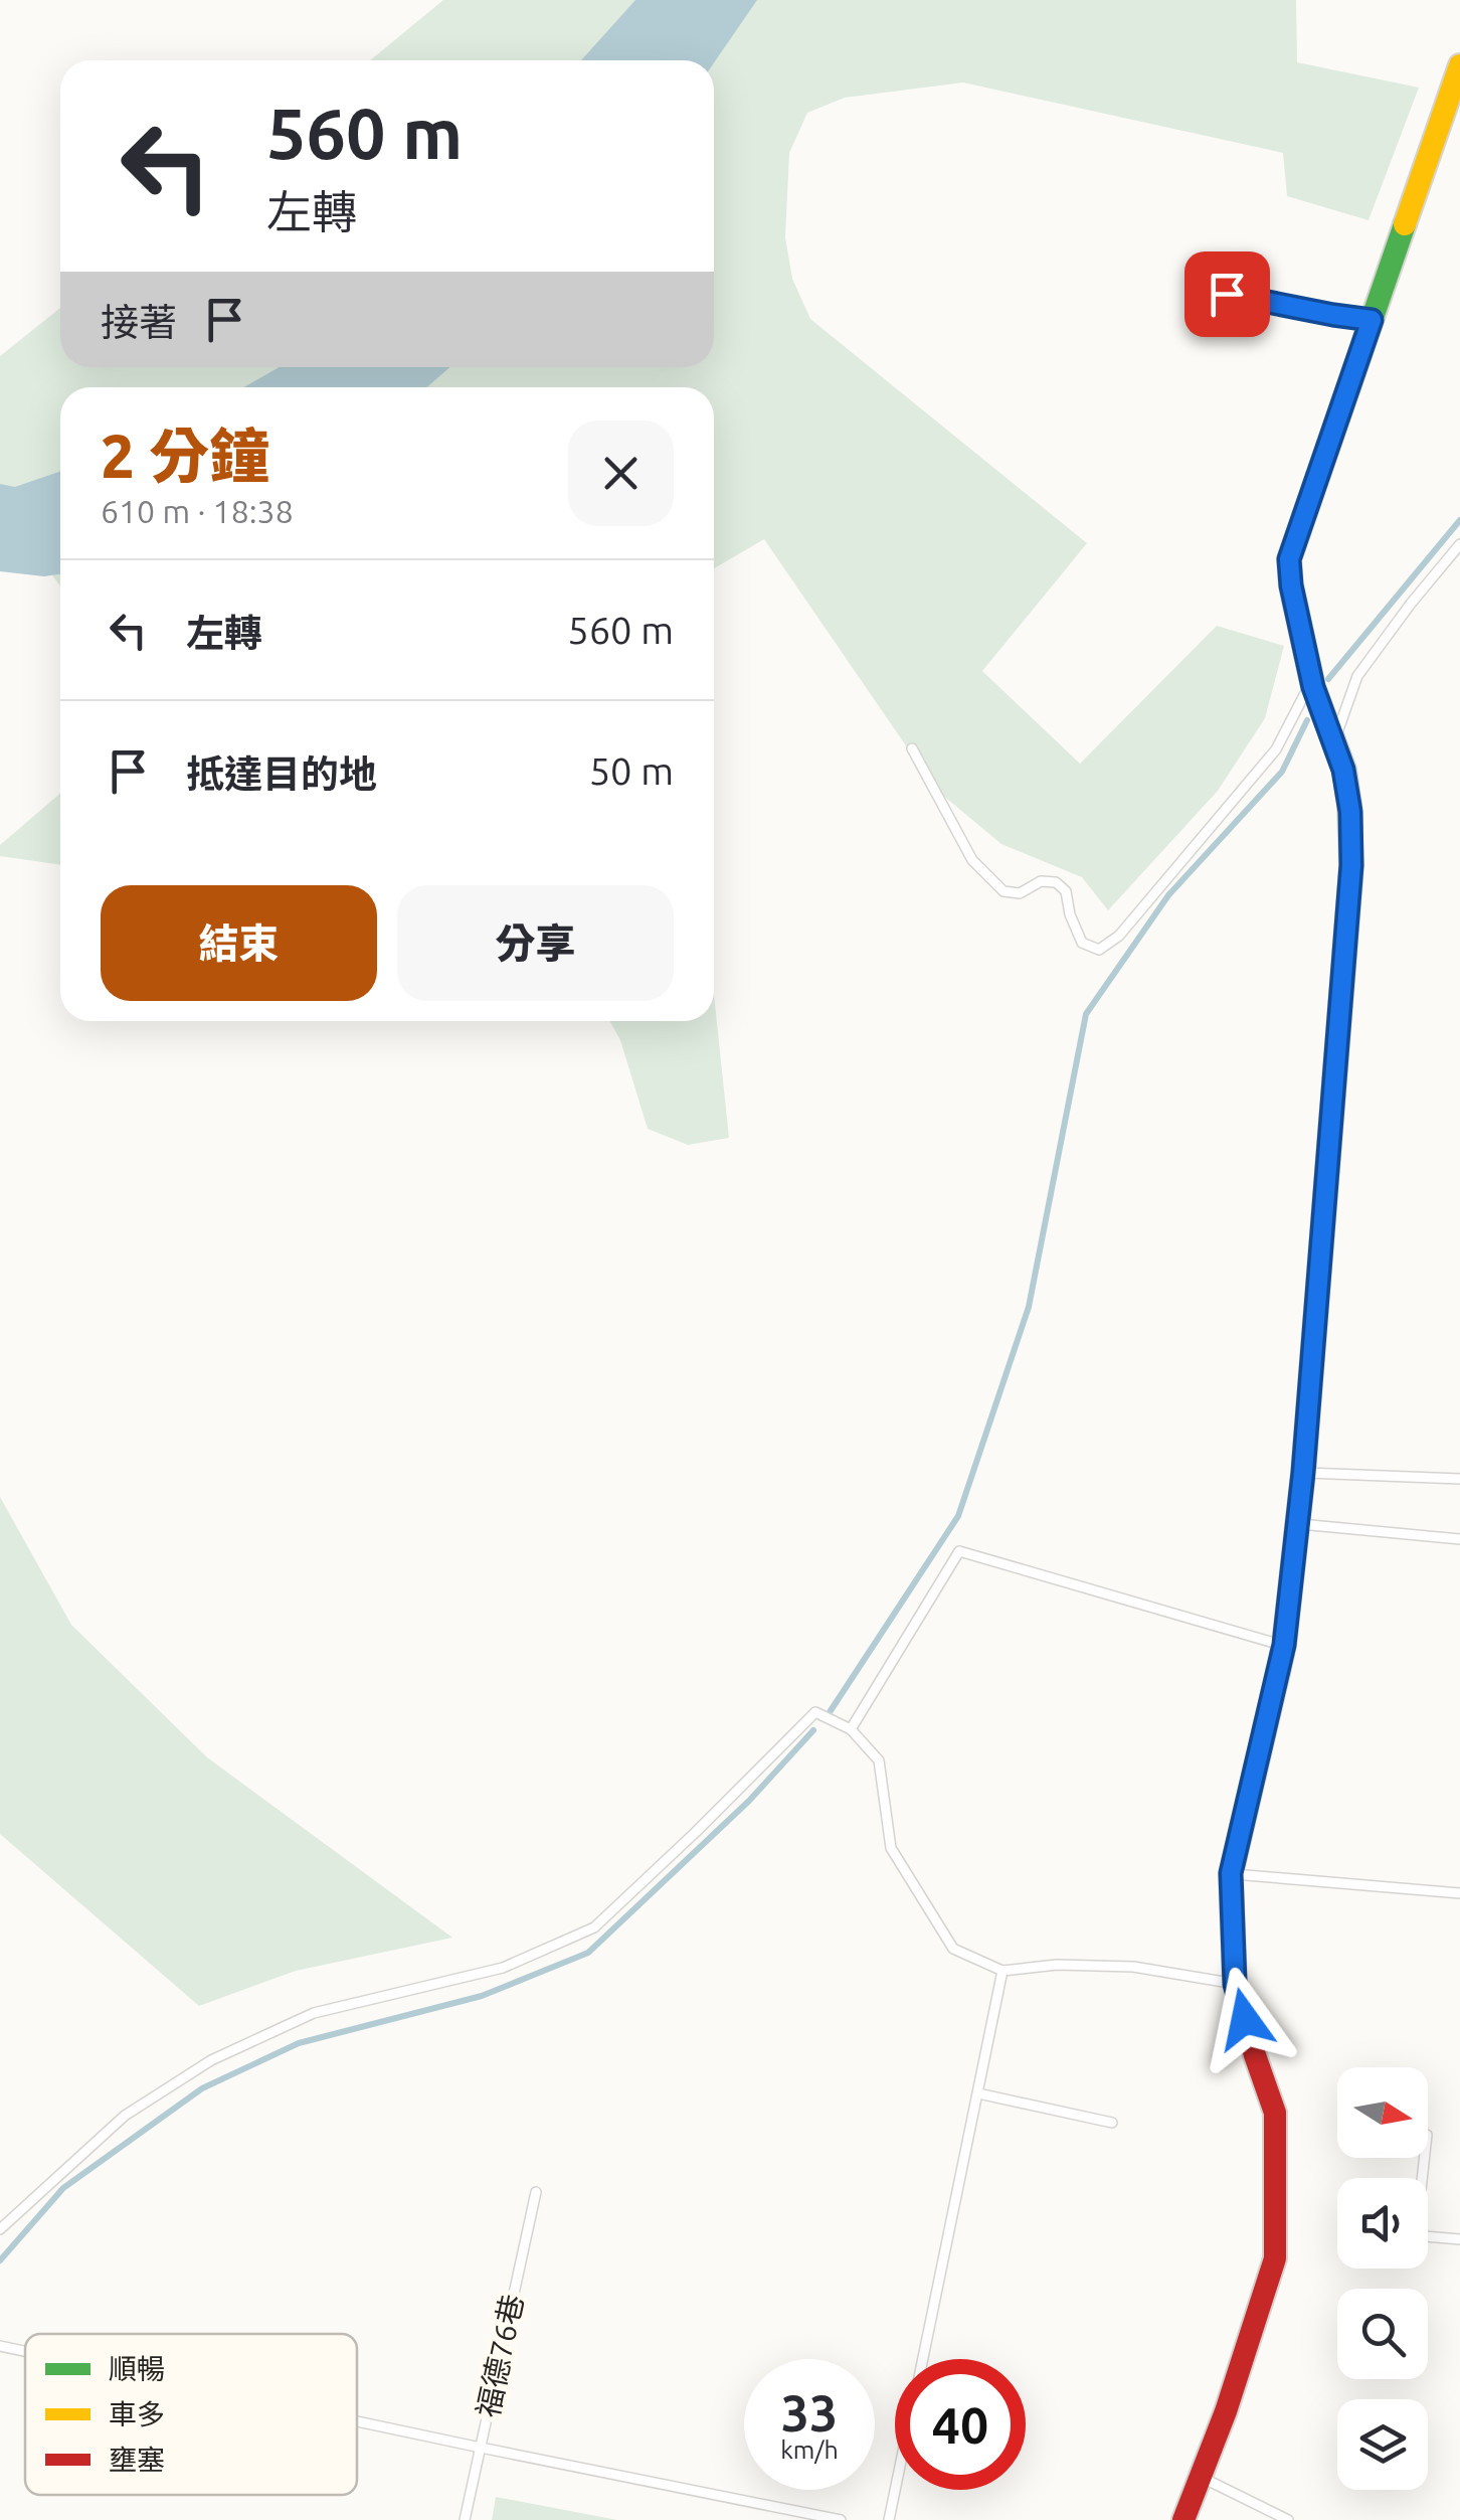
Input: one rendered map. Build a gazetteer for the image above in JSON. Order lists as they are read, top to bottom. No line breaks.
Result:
{"streets":{"lane":["福德76巷"]},"legend":["順暢","車多","壅塞"],"north":"right","page":{"turn":["560 m","左轉"],"then":"接著","heading":["2 分鐘","610 m · 18:38"],"list":[{"name":"左轉","value":"560 m"},{"name":"抵達目的地","value":"50 m"}],"buttons":["結束","分享"],"speed":"33 km/h","limit":"40"}}
